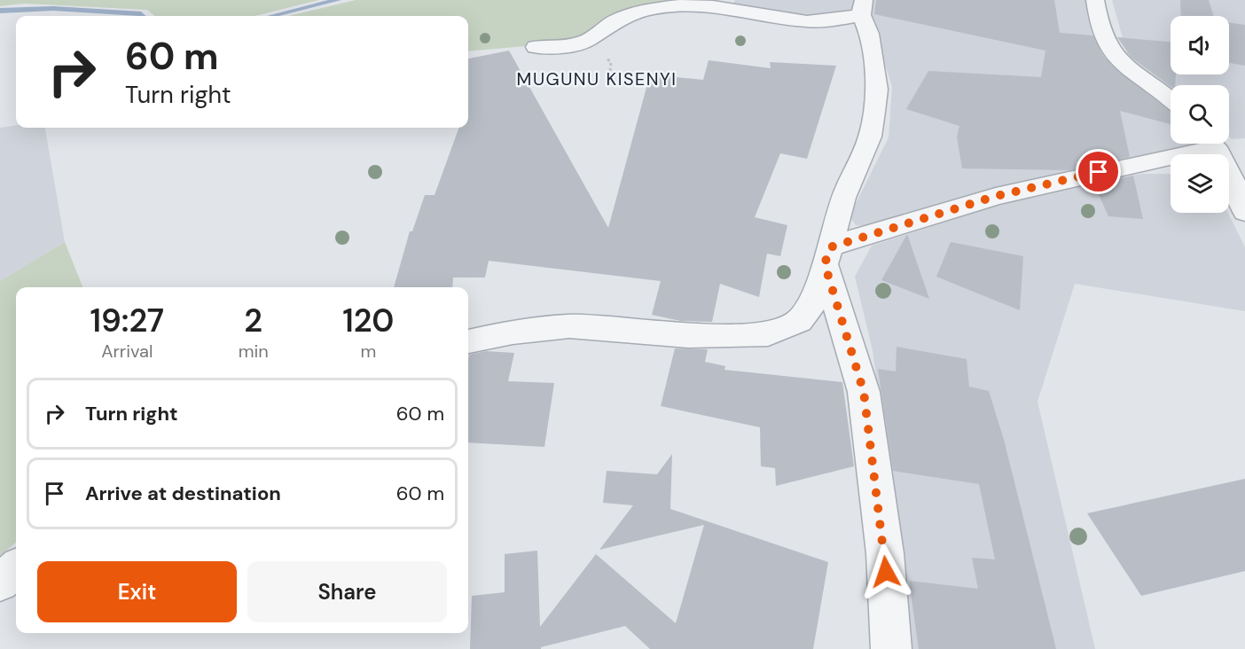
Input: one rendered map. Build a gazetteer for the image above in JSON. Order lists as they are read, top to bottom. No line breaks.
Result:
{"districts":["MUGUNU KISENYI"],"page":{"turn":["60 m","Turn right"],"eta":["19:27","Arrival","2","min","120","m"],"list":[{"name":"Turn right","value":"60 m"},{"name":"Arrive at destination","value":"60 m"}],"buttons":["Exit","Share"]}}
